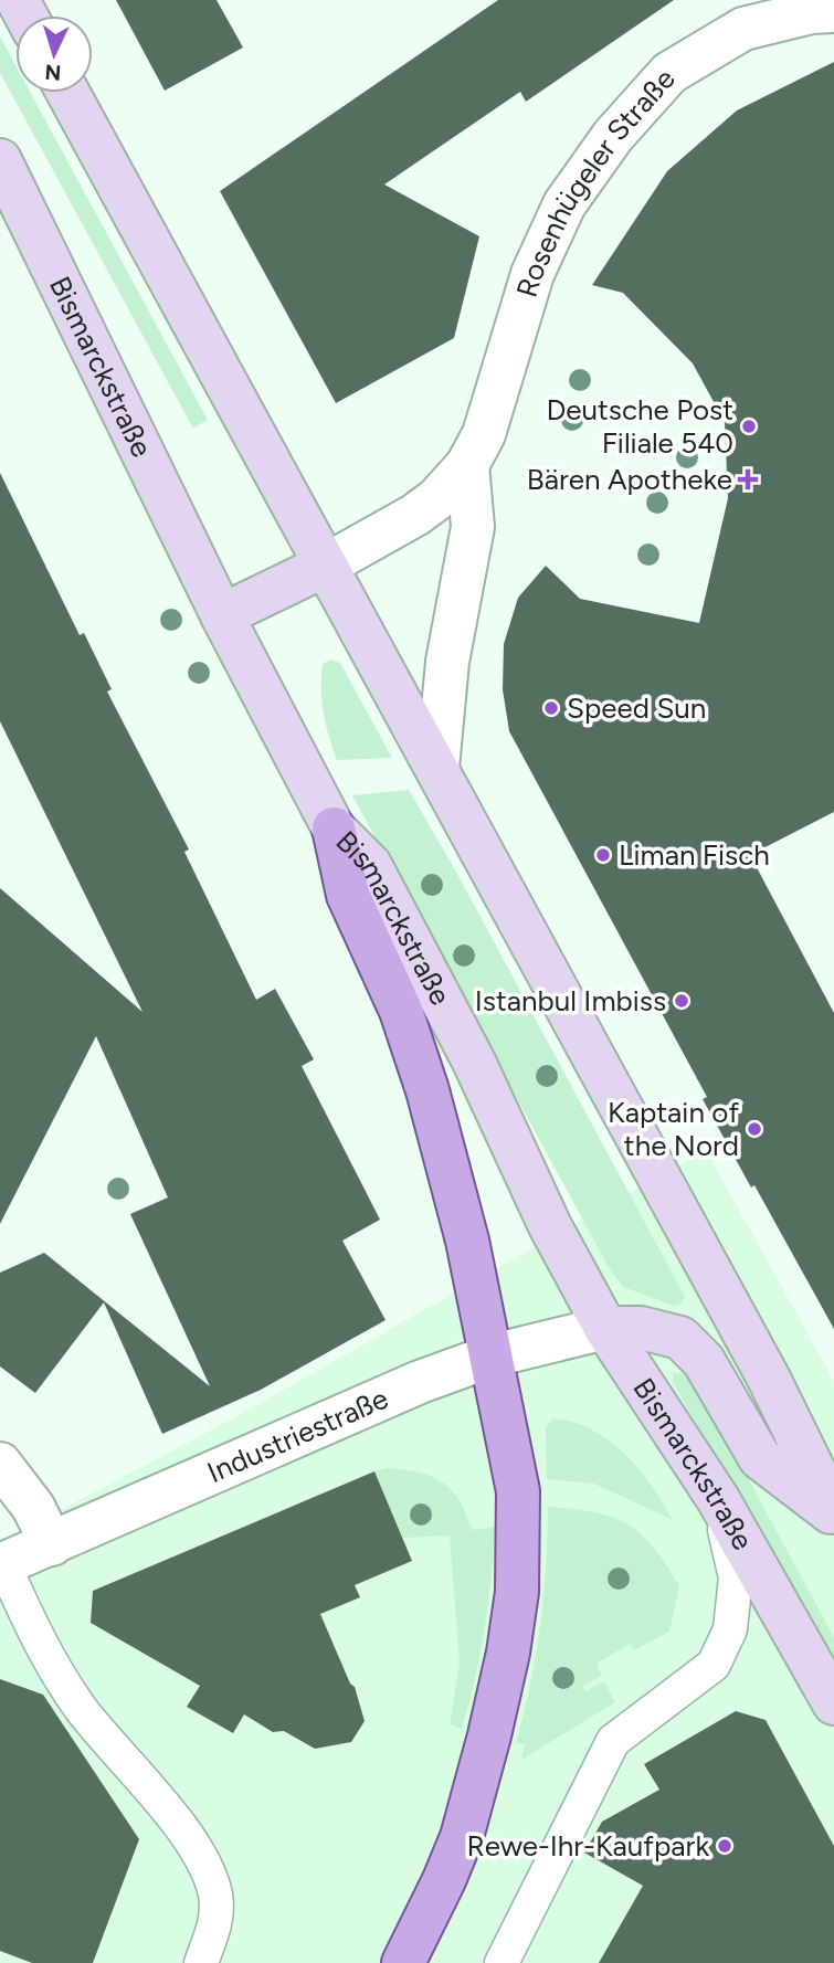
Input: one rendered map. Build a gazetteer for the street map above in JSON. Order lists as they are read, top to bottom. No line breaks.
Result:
{"streets":{"main road":["Bismarckstraße"],"street":["Rosenhügeler Straße","Industriestraße"]},"crossings":[["Bismarckstraße","Industriestraße"]],"places":{"other":["Deutsche Post Filiale 540","Speed Sun","Liman Fisch","Istanbul Imbiss","Kaptain of the Nord","Rewe-Ihr-Kaufpark"],"health":["Bären Apotheke"]},"north":"bottom"}
